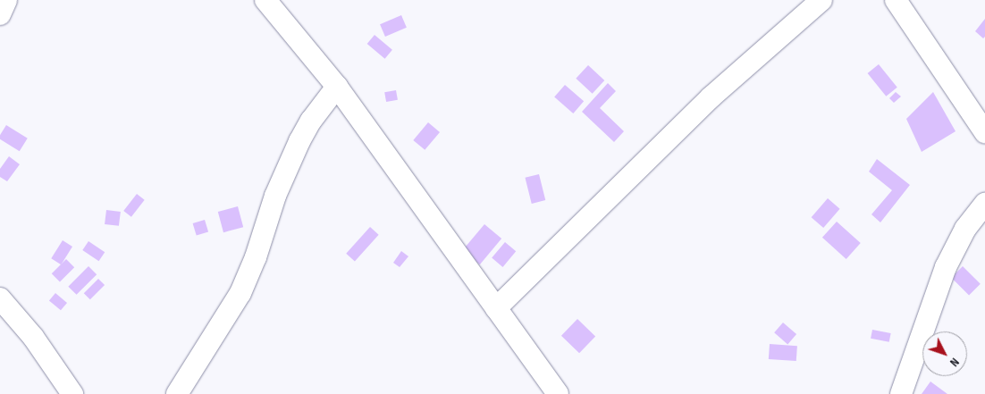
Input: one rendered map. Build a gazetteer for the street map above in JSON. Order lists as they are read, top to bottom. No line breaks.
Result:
{"north":"bottom right"}
